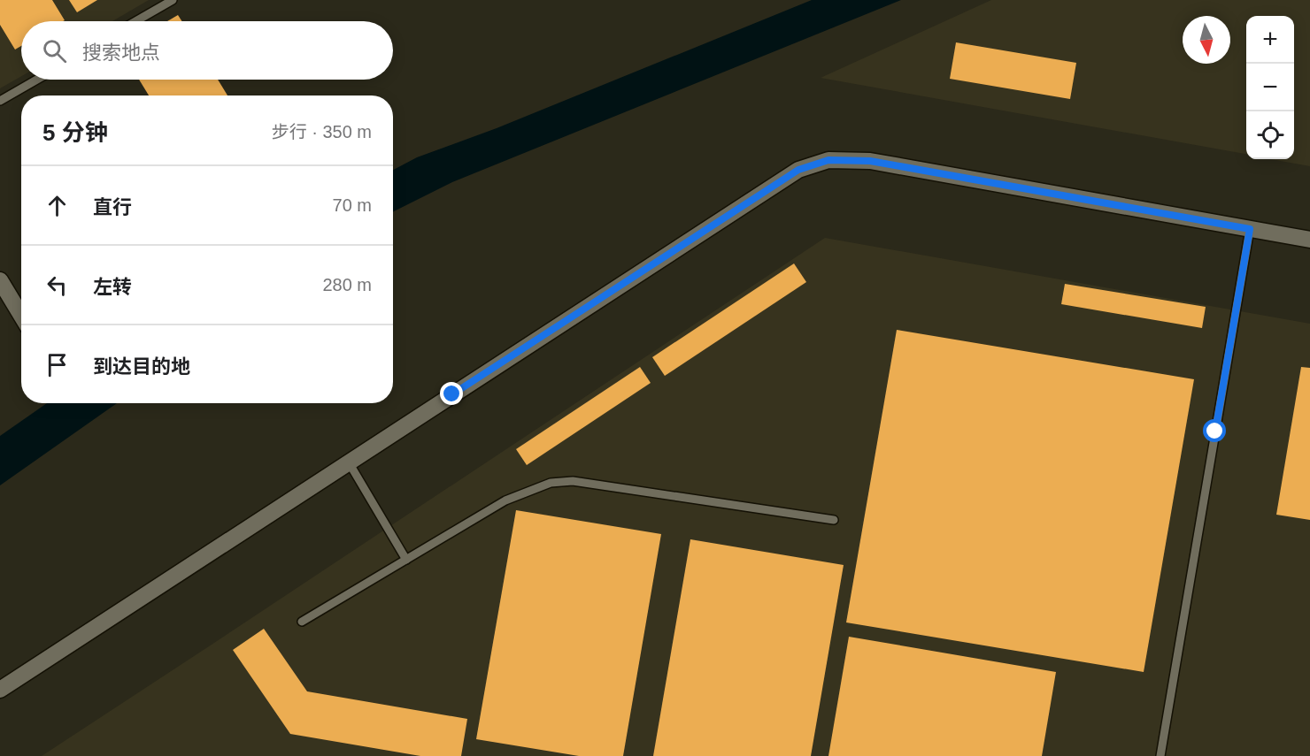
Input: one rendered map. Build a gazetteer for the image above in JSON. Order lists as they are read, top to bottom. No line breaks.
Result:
{"north":"bottom","page":{"map_buttons":["+","−"],"search":"搜索地点","heading":["5 分钟","步行 · 350 m"],"list":[["直行","70 m"],["左转","280 m"],"到达目的地"]}}
